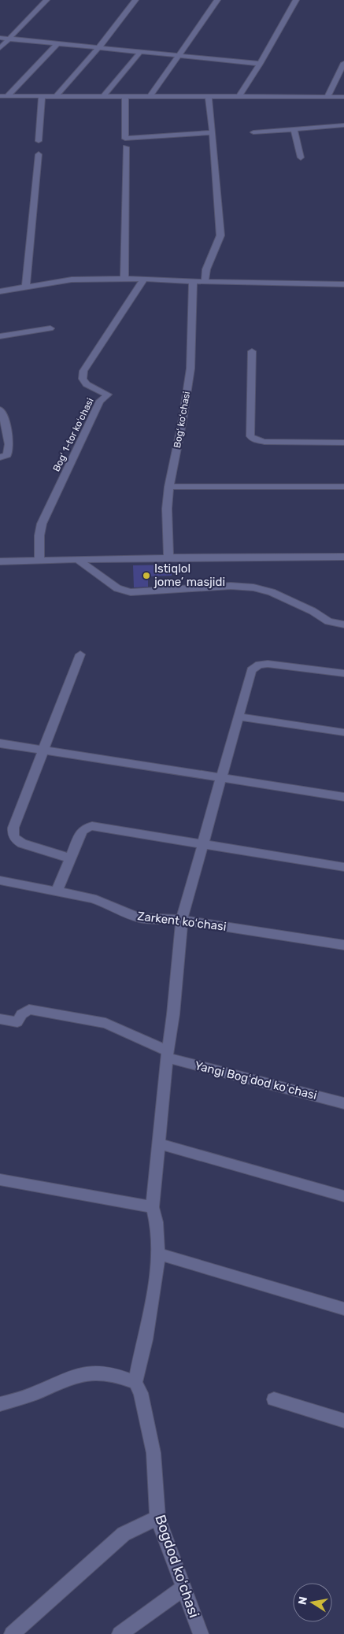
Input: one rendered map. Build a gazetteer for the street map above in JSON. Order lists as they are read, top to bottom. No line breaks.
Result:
{"streets":{"street":["Bogʻ koʻchasi","Bogʻ 1-tor koʻchasi","Zarkent koʻchasi","Yangi Bogʻdod koʻchasi","Bogdod koʻchasi"]},"places":["Istiqlol jome’ masjidi"],"north":"left"}
